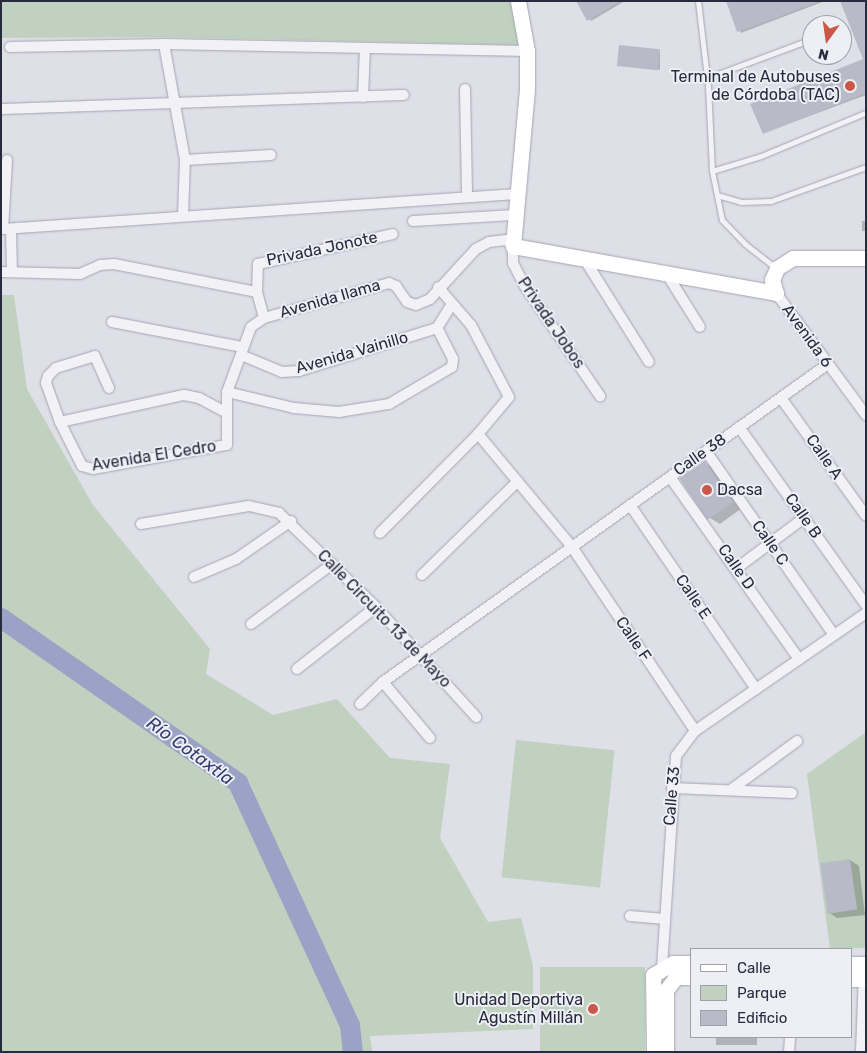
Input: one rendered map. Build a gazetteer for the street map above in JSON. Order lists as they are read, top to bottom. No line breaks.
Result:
{"streets":{"street":["Privada Jonote","Avenida Ilama","Privada Jobos","Avenida 6","Avenida Vainillo","Calle 38","Avenida El Cedro","Calle A","Calle B","Calle C","Calle D","Calle E","Calle Circuito 13 de Mayo","Calle F","Calle 33"]},"crossings":[["Avenida 6","Calle 38"],["Calle 38","Calle A"],["Calle 38","Calle B"],["Calle 38","Calle C"],["Calle 38","Calle D"],["Calle 38","Calle E"],["Calle 38","Calle Circuito 13 de Mayo"],["Calle 38","Calle F"],["Calle C","Calle 33"],["Calle D","Calle 33"],["Calle E","Calle 33"],["Calle F","Calle 33"]],"water":["Río Cotaxtla"],"places":["Terminal de Autobuses de Córdoba (TAC)","Dacsa","Unidad Deportiva Agustín Millán"],"legend":["Calle","Parque","Edificio"],"north":"bottom"}
